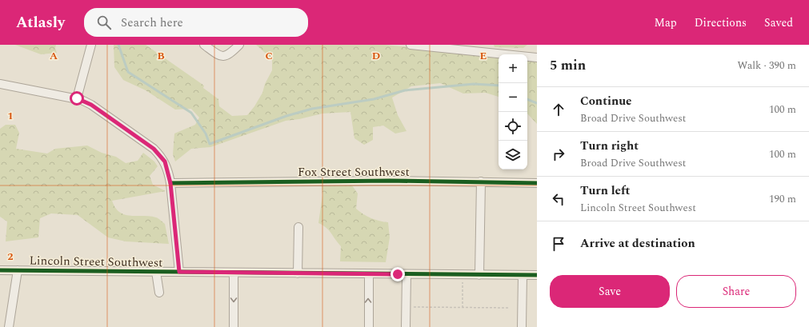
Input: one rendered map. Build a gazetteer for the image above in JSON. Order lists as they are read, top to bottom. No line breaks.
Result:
{"streets":{"street":["Fox Street Southwest","Lincoln Street Southwest"]},"page":{"header":"Atlasly","search":"Search here","nav":["Map","Directions","Saved"],"heading":["5 min","Walk · 390 m"],"map_buttons":["+","−"],"list":[["Continue","Broad Drive Southwest","100 m"],["Turn right","Broad Drive Southwest","100 m"],["Turn left","Lincoln Street Southwest","190 m"],"Arrive at destination"],"buttons":["Save","Share"]},"grid":{"columns":["A","B","C","D","E"],"rows":["1","2"]}}
